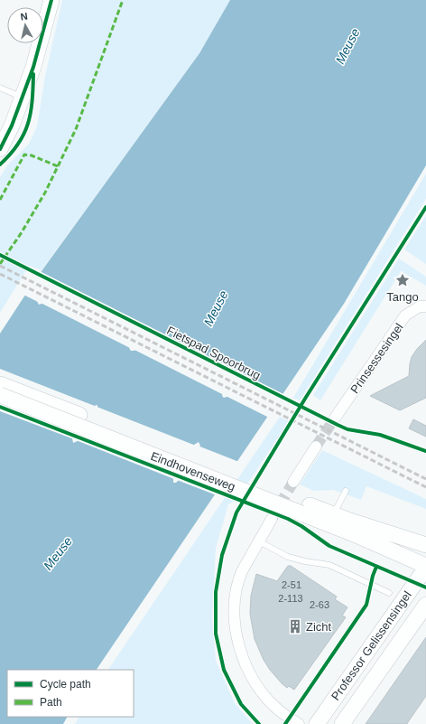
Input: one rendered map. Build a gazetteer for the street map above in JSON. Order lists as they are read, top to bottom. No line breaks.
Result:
{"streets":{"main road":["Eindhovenseweg","Professor Gelissensingel"],"street":["Prinsessesingel"],"cycle path":["Fietspad Spoorbrug"]},"crossings":[["Eindhovenseweg","Professor Gelissensingel"]],"water":["Meuse"],"places":{"place":["Tango"],"building":["Zicht"]},"house_numbers":["2-51","2-113","2-63"],"legend":["Cycle path","Path"],"north":"top"}
